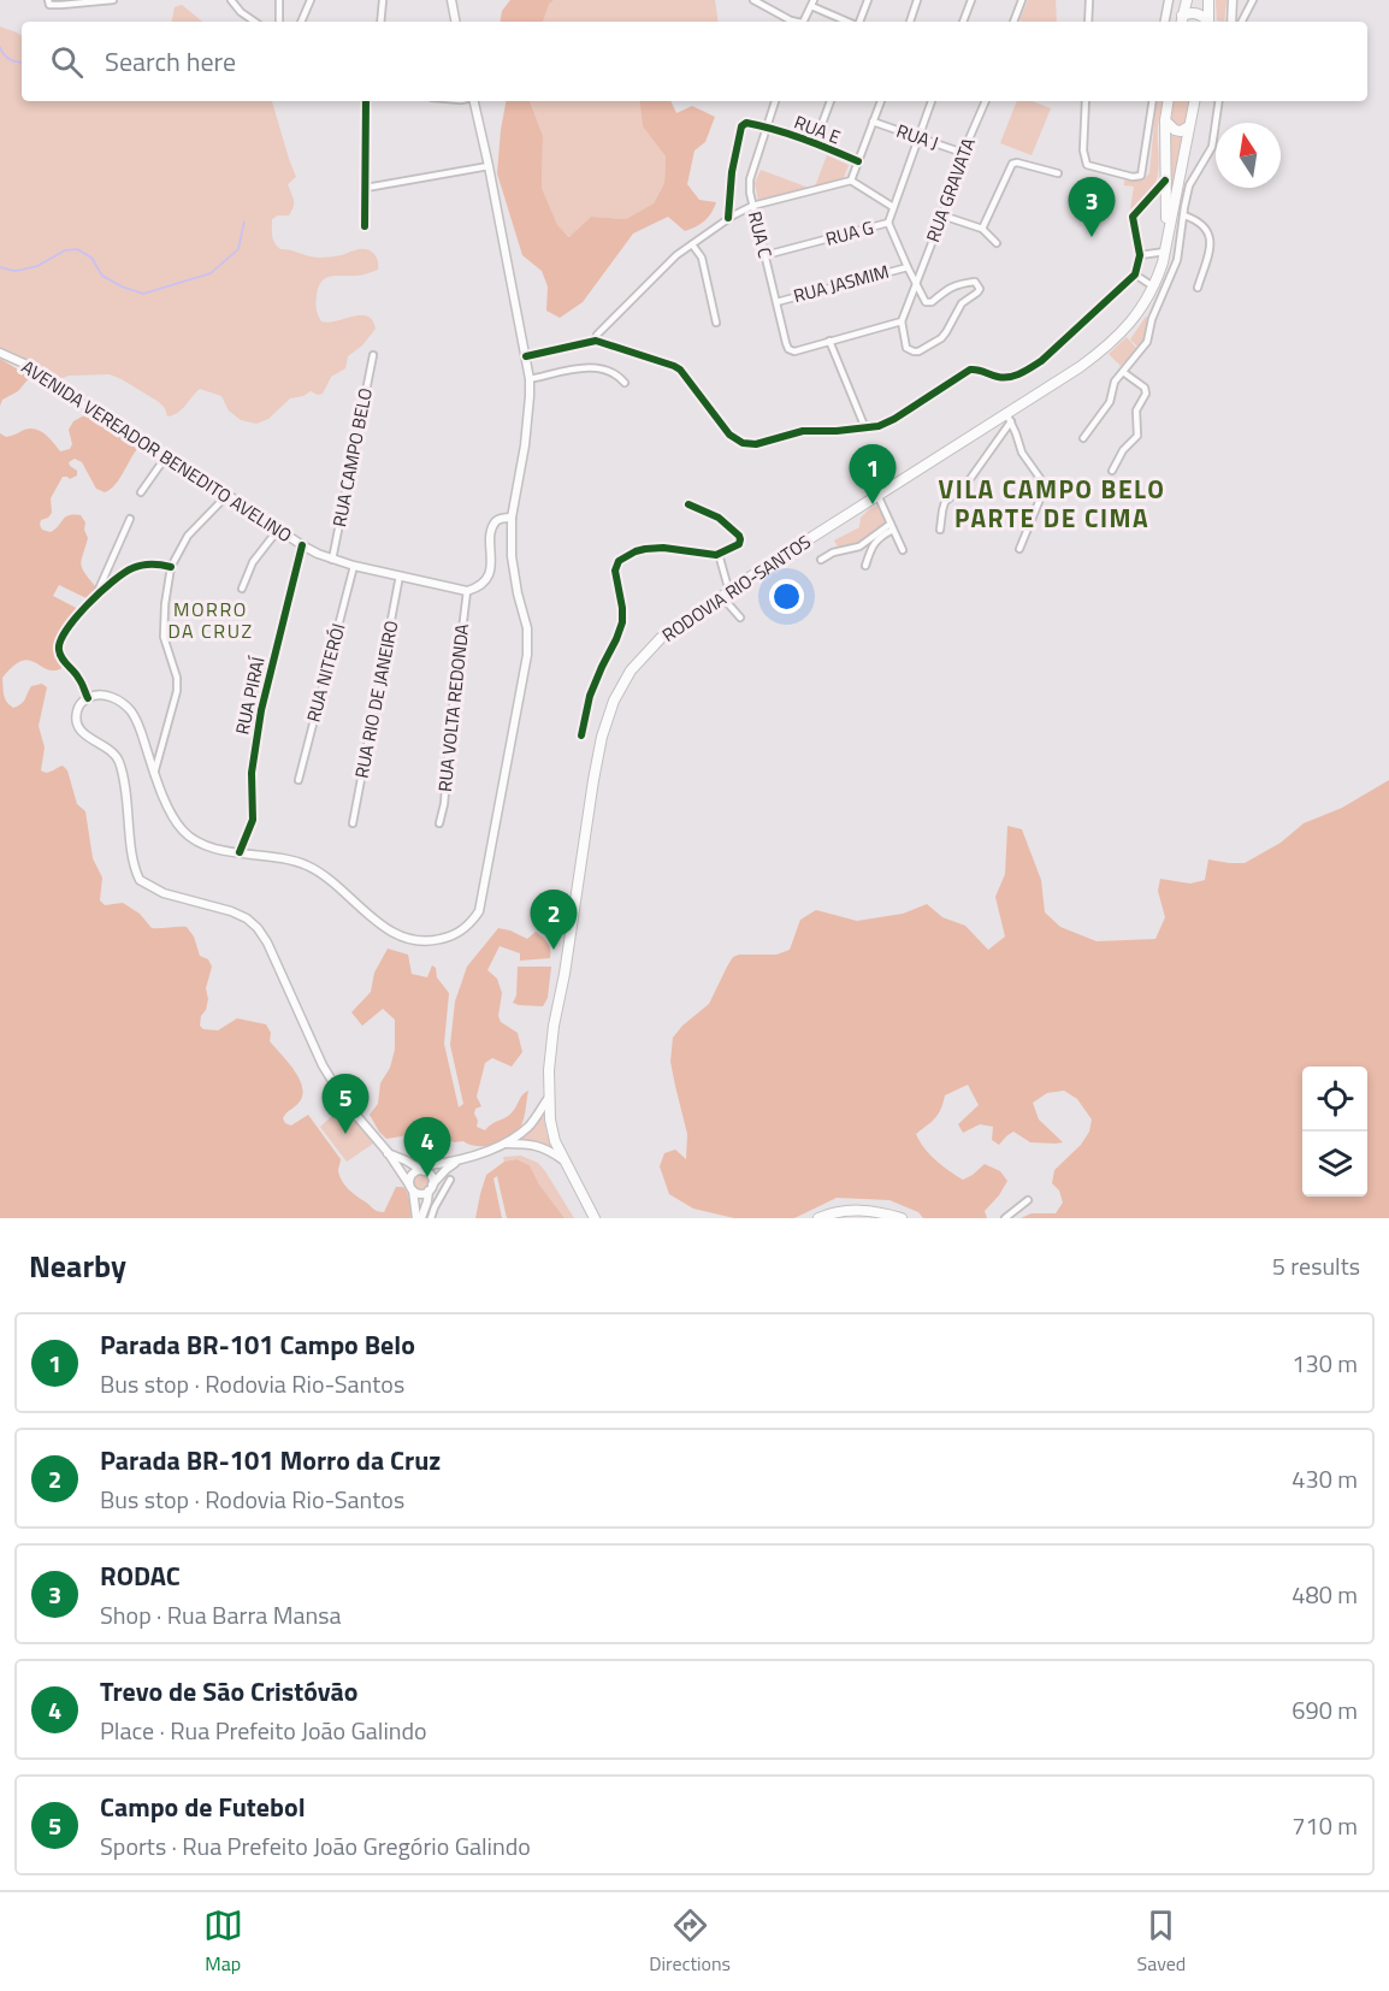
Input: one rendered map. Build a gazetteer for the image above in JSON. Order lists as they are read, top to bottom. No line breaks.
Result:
{"streets":{"highway":["RODOVIA RIO-SANTOS"],"main road":["AVENIDA VEREADOR BENEDITO AVELINO"],"street":["RUA E","RUA J","RUA GRAVATA","RUA G","RUA C","RUA JASMIM","RUA CAMPO BELO","RUA NITERÓI","RUA PIRAÍ","RUA RIO DE JANEIRO","RUA VOLTA REDONDA"]},"crossings":[["RUA E","RUA C"],["RUA J","RUA GRAVATA"],["RUA J","RUA G"],["RUA G","RUA C"],["RUA C","RUA JASMIM"],["AVENIDA VEREADOR BENEDITO AVELINO","RUA CAMPO BELO"],["AVENIDA VEREADOR BENEDITO AVELINO","RUA NITERÓI"],["AVENIDA VEREADOR BENEDITO AVELINO","RUA PIRAÍ"],["AVENIDA VEREADOR BENEDITO AVELINO","RUA RIO DE JANEIRO"],["AVENIDA VEREADOR BENEDITO AVELINO","RUA VOLTA REDONDA"]],"districts":["VILA CAMPO BELO PARTE DE CIMA","MORRO DA CRUZ"],"north":"top","page":{"search":"Search here","pins":["3","1","2","5","4"],"heading":["Nearby","5 results"],"list":[{"mark":"1","name":"Parada BR-101 Campo Belo","note":"Bus stop · Rodovia Rio-Santos","value":"130 m"},{"mark":"2","name":"Parada BR-101 Morro da Cruz","note":"Bus stop · Rodovia Rio-Santos","value":"430 m"},{"mark":"3","name":"RODAC","note":"Shop · Rua Barra Mansa","value":"480 m"},{"mark":"4","name":"Trevo de São Cristóvão","note":"Place · Rua Prefeito João Galindo","value":"690 m"},{"mark":"5","name":"Campo de Futebol","note":"Sports · Rua Prefeito João Gregório Galindo","value":"710 m"}],"nav":["Map","Directions","Saved"]}}
